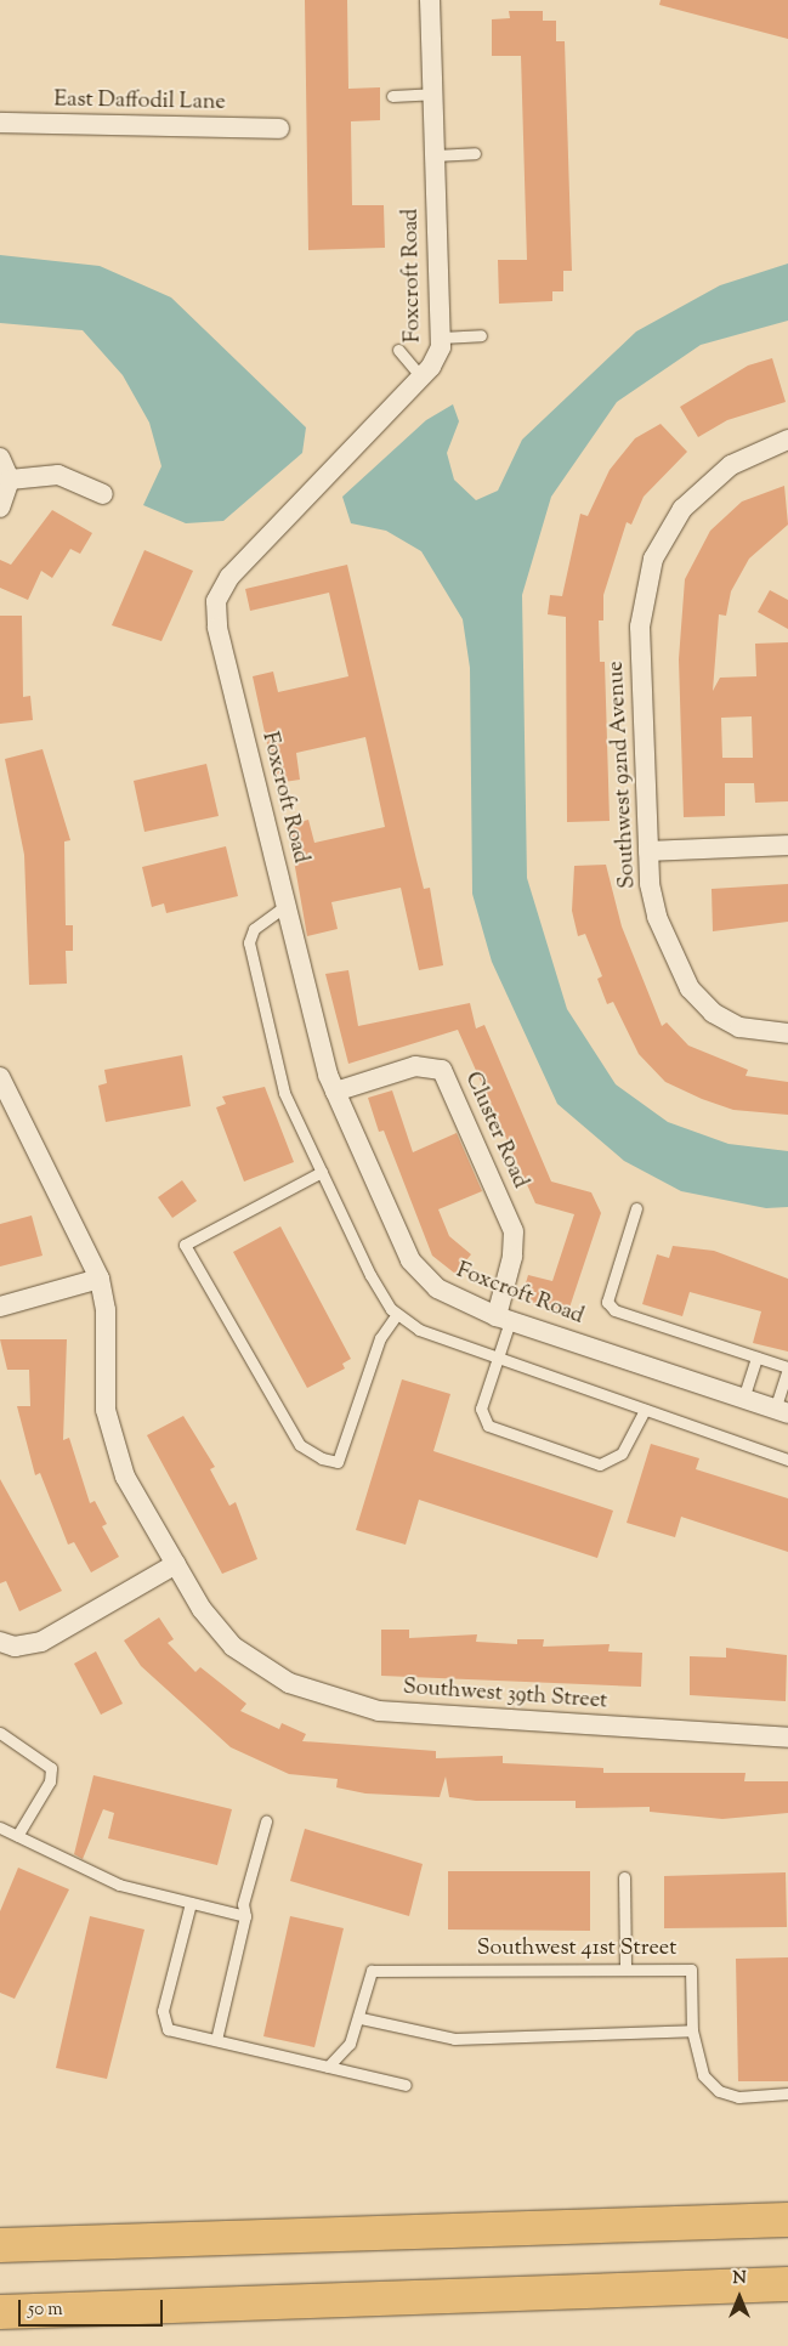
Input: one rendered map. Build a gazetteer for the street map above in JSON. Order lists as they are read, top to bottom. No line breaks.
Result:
{"streets":{"street":["East Daffodil Lane","Foxcroft Road","Southwest 92nd Avenue","Cluster Road","Southwest 39th Street"],"lane":["Southwest 41st Street"]},"crossings":[["Foxcroft Road","Cluster Road"]],"scale_bar":"50 m","north":"top"}
